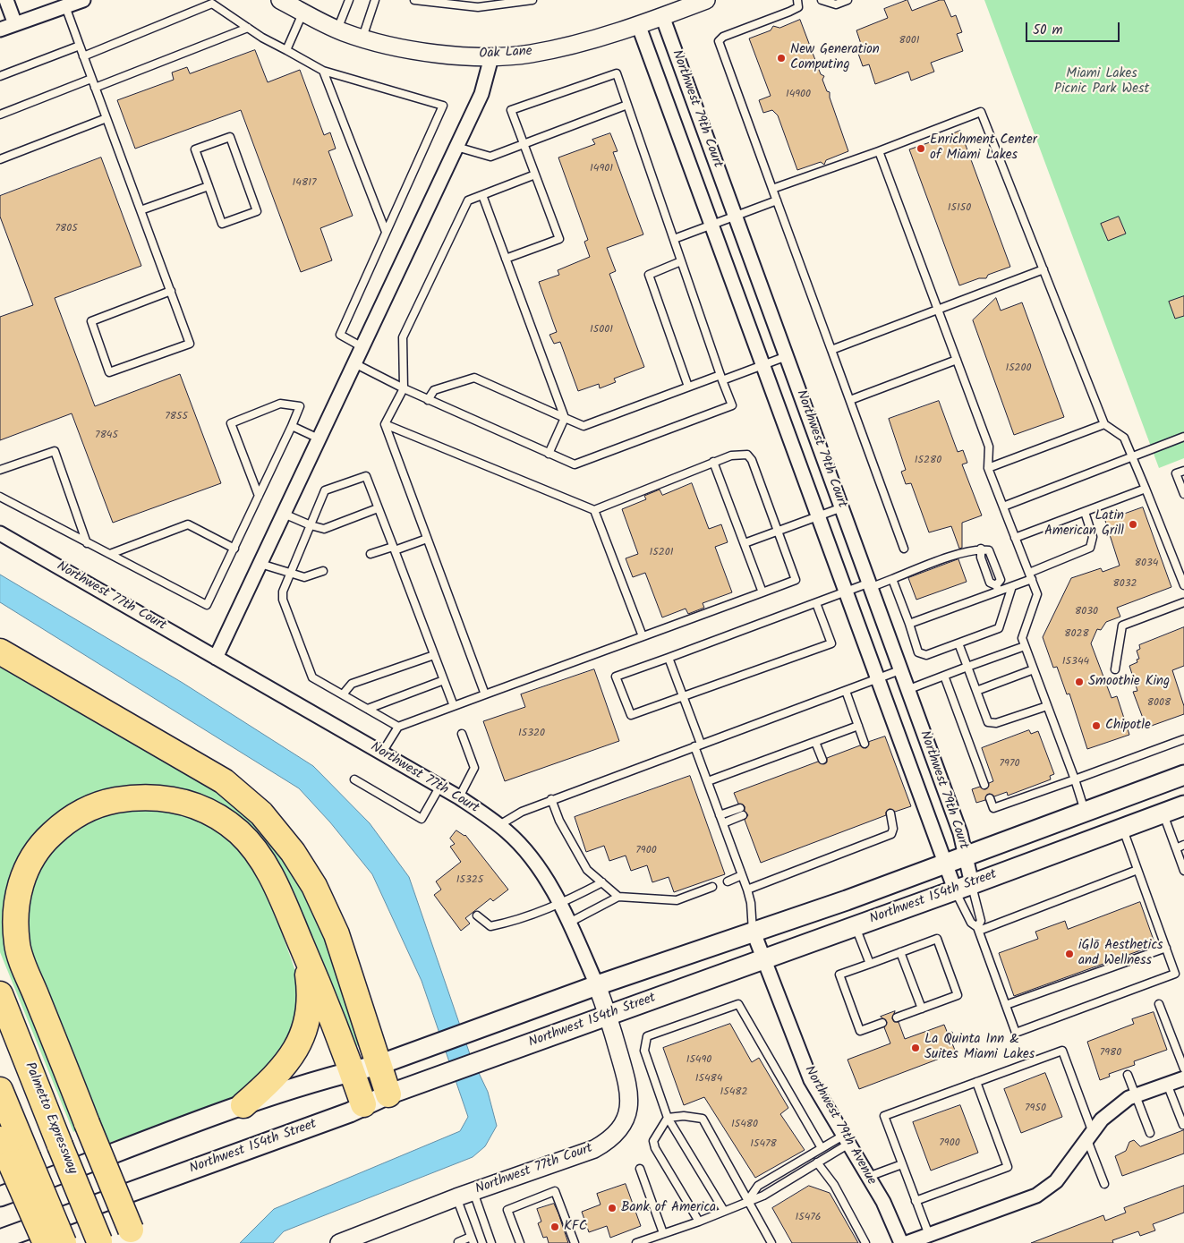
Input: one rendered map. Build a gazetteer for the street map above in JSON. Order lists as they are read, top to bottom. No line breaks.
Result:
{"streets":{"highway":["Palmetto Expressway"],"main road":["Northwest 154th Street"],"street":["Oak Lane","Northwest 79th Court","Northwest 77th Court","Northwest 79th Avenue"]},"crossings":[["Oak Lane","Northwest 79th Court"],["Northwest 79th Court","Northwest 154th Street"],["Northwest 77th Court","Northwest 154th Street"],["Northwest 154th Street","Northwest 79th Avenue"]],"parks":["Miami Lakes Picnic Park West"],"places":["New Generation Computing","Enrichment Center of Miami Lakes","Latin American Grill","Smoothie King","Chipotle","iGlō Aesthetics and Wellness","La Quinta Inn & Suites Miami Lakes","Bank of America","KFC"],"house_numbers":["8001","14900","14901","14817","15150","7805","15001","15200","7855","7845","15280","15201","8034","8032","8030","8028","15344","8008","15320","7970","7900","15325","7980","15490","15484","15482","7950","15480","7900","15478","15476"],"scale_bar":"50 m"}
